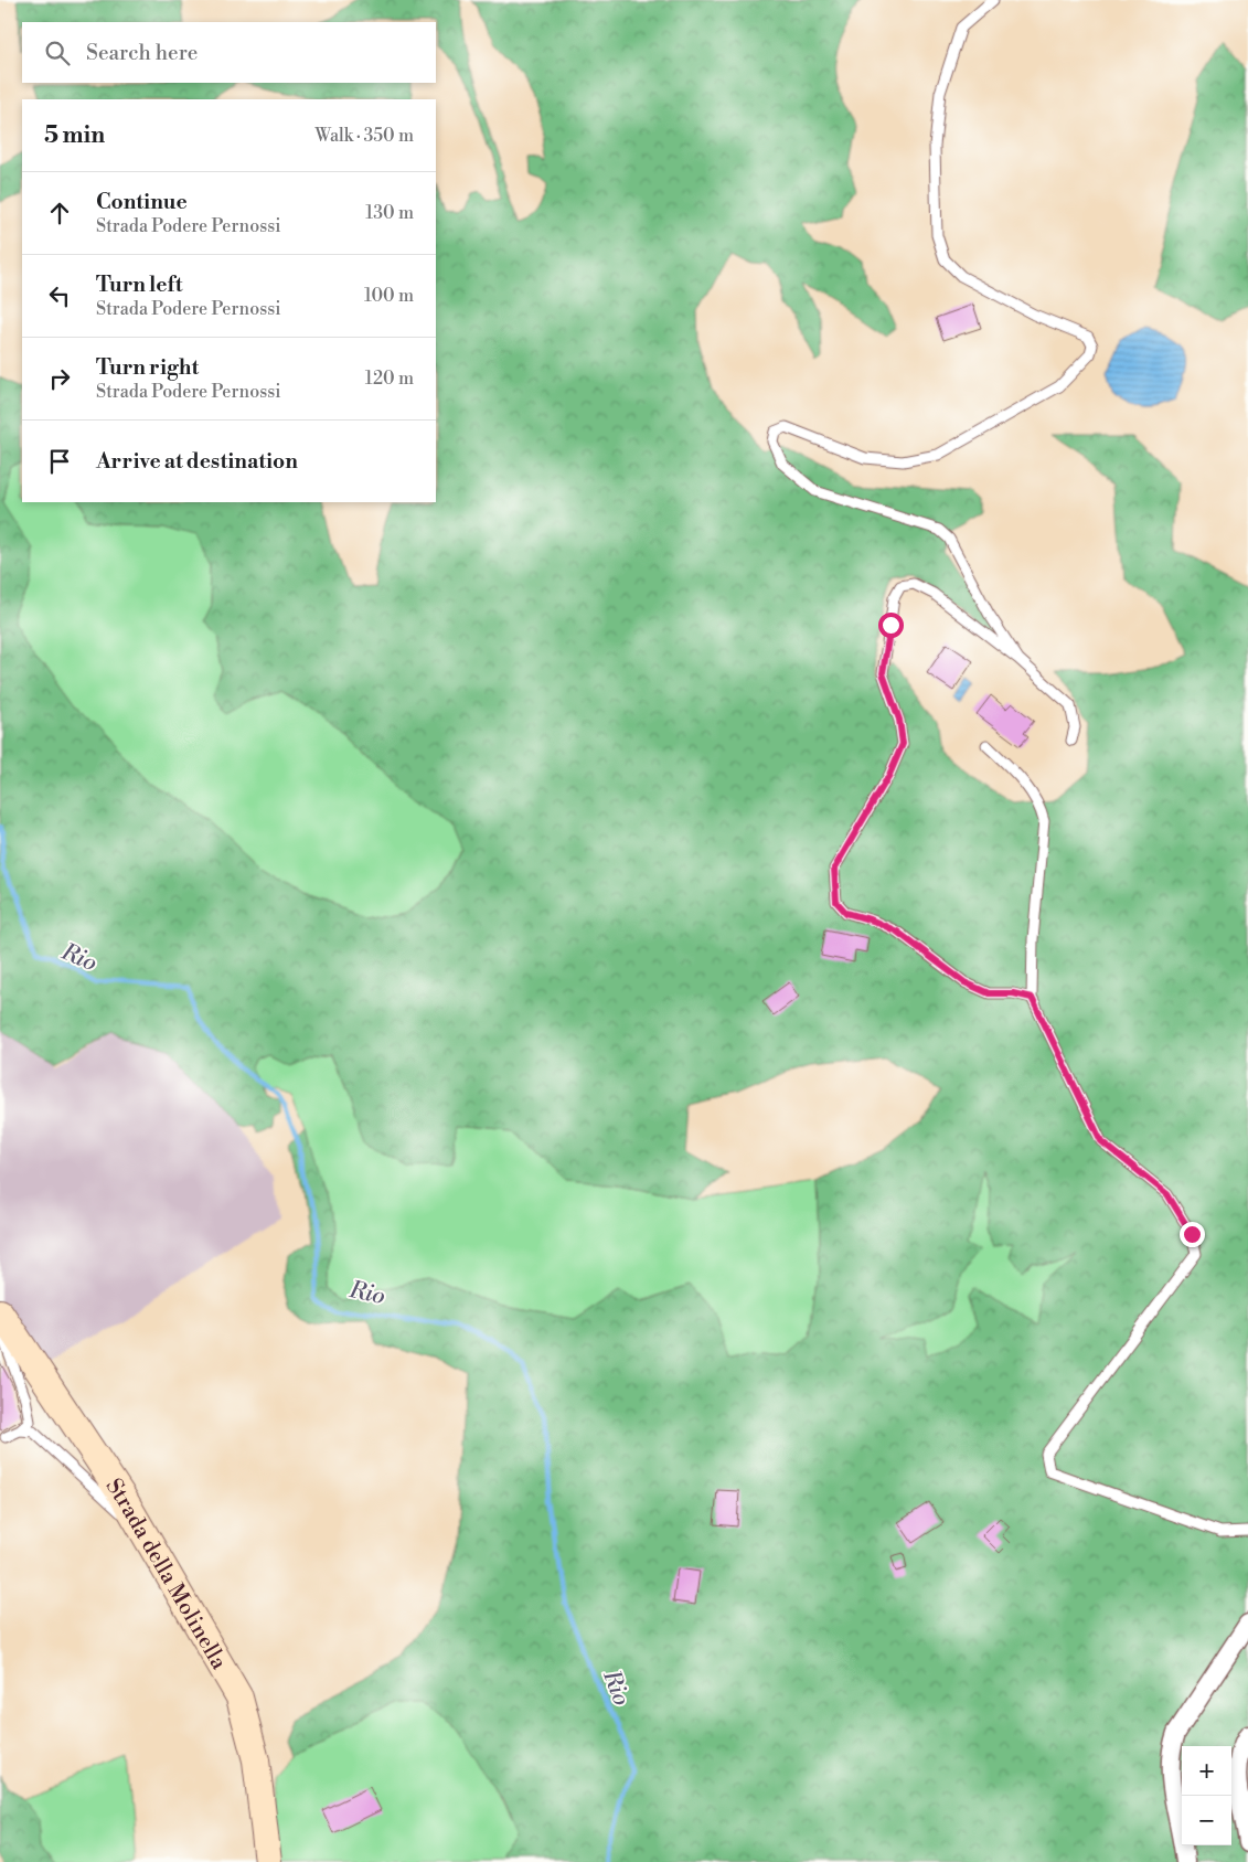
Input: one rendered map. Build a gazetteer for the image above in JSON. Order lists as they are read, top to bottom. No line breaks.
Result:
{"streets":{"main road":["Strada della Molinella"]},"water":["Rio"],"page":{"search":"Search here","heading":["5 min","Walk · 350 m"],"list":[["Continue","Strada Podere Pernossi","130 m"],["Turn left","Strada Podere Pernossi","100 m"],["Turn right","Strada Podere Pernossi","120 m"],"Arrive at destination"],"map_buttons":["+","−"]}}
